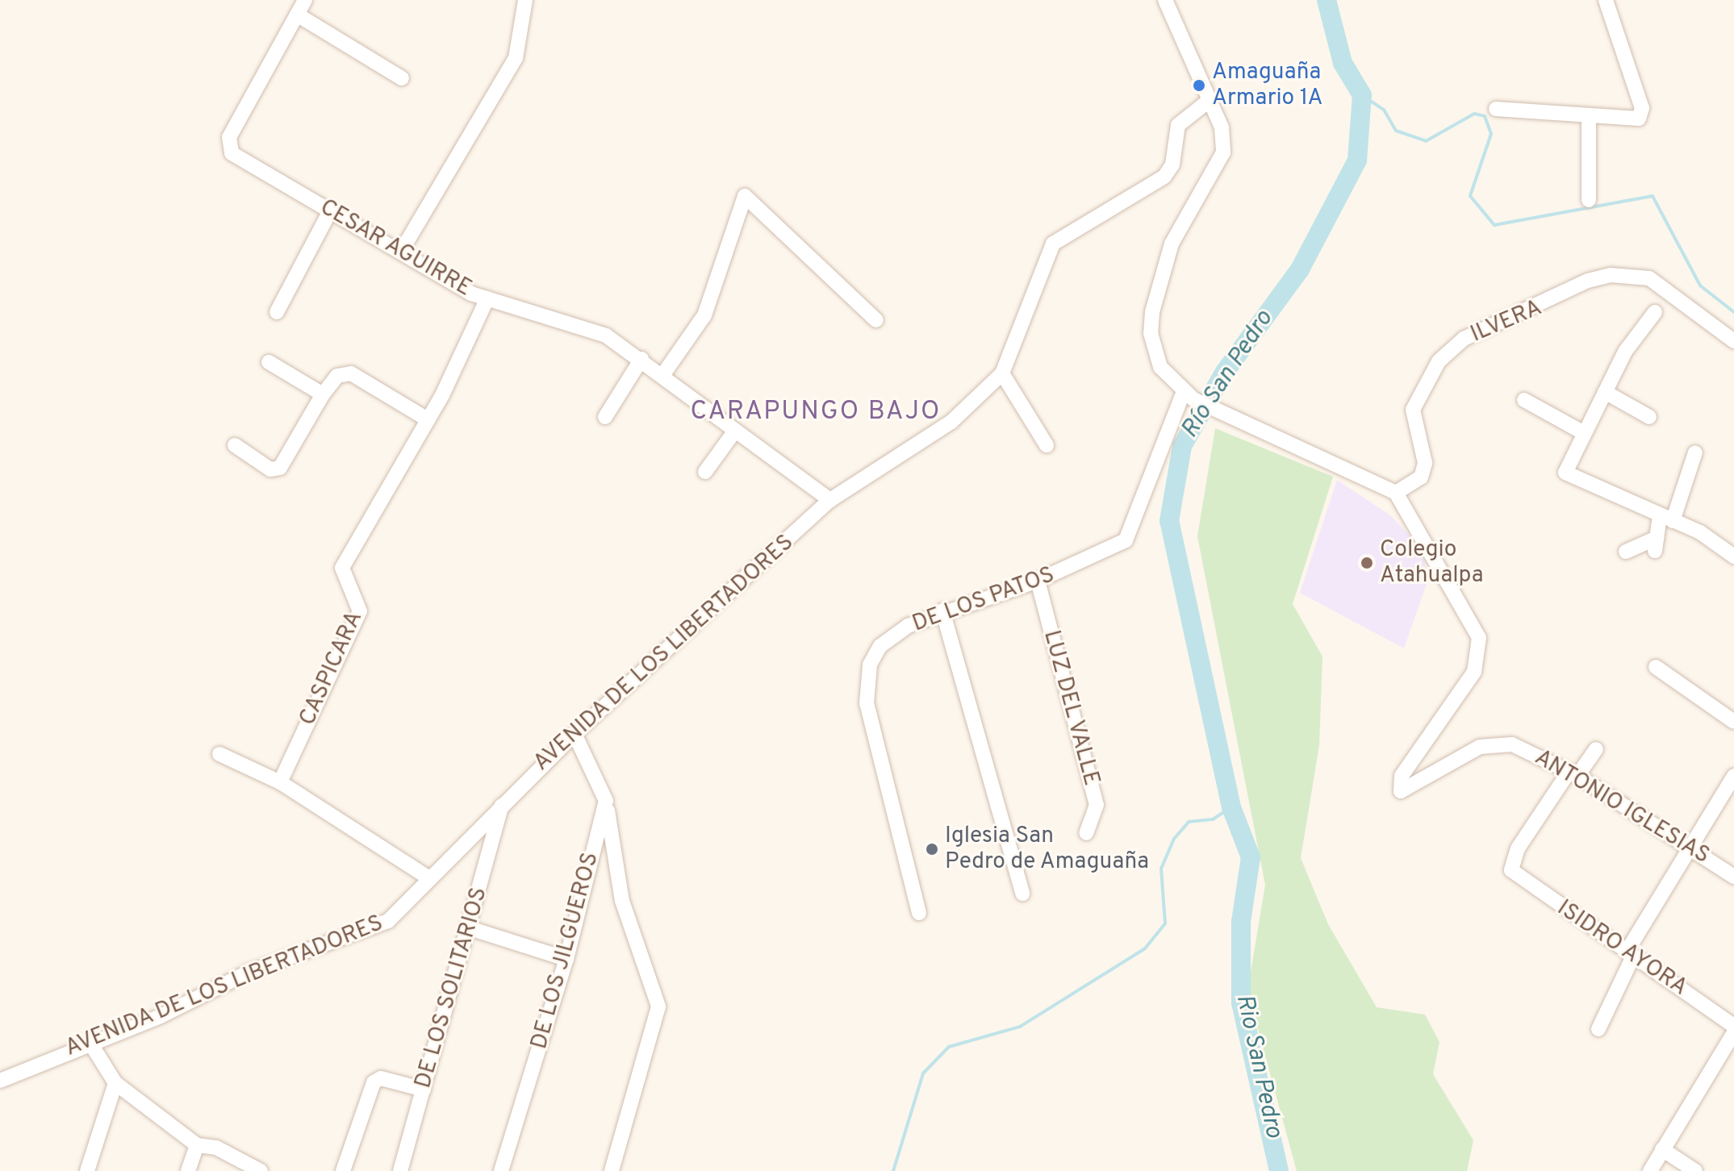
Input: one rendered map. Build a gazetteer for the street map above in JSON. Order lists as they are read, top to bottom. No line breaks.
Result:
{"streets":{"street":["CESAR AGUIRRE","ILVERA","DE LOS PATOS","AVENIDA DE LOS LIBERTADORES","CASPICARA","LUZ DEL VALLE","ANTONIO IGLESIAS","ISIDRO AYORA","DE LOS JILGUEROS","DE LOS SOLITARIOS"]},"crossings":[["CESAR AGUIRRE","AVENIDA DE LOS LIBERTADORES"],["CESAR AGUIRRE","CASPICARA"],["ILVERA","ANTONIO IGLESIAS"],["DE LOS PATOS","LUZ DEL VALLE"],["AVENIDA DE LOS LIBERTADORES","DE LOS SOLITARIOS"],["ANTONIO IGLESIAS","ISIDRO AYORA"]],"districts":["CARAPUNGO BAJO"],"water":["Río San Pedro","Rio San Pedro"],"places":["Amaguaña Armario 1A","Colegio Atahualpa","Iglesia San Pedro de Amaguaña"]}
